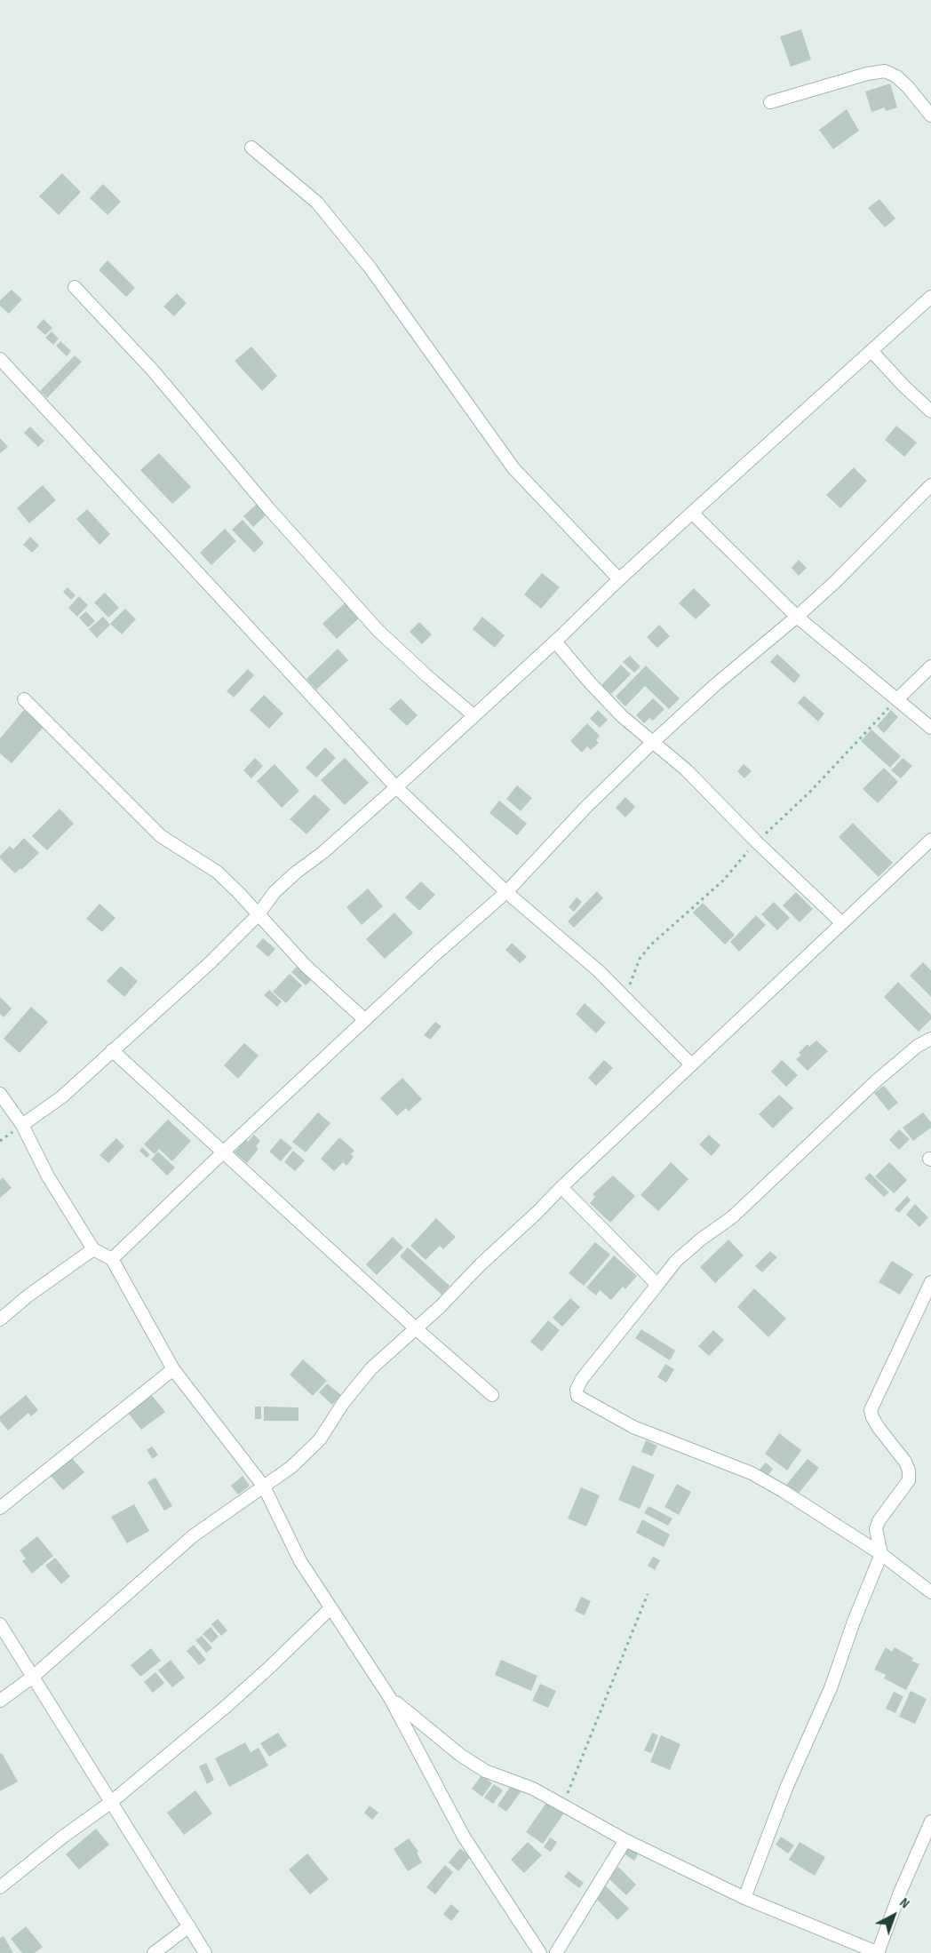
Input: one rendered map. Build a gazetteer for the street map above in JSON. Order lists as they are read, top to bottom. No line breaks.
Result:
{"north":"top right"}
